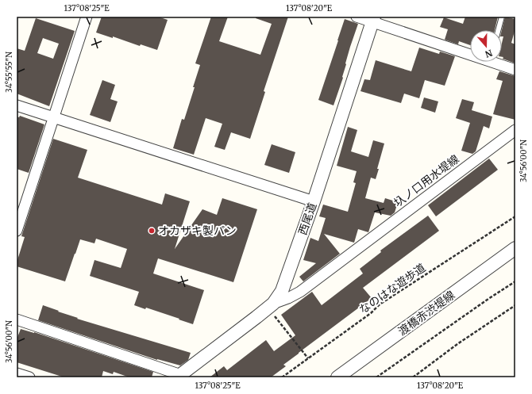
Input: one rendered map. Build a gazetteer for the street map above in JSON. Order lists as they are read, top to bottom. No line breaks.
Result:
{"streets":{"street":["圦ノ口用水堤線","西尾道","渡橋赤渋堤線"],"path":["なのはな遊歩道"]},"crossings":[["圦ノ口用水堤線","西尾道"]],"places":["オカザキ製パン"],"north":"bottom","coordinates":["137°08'25\"E","137°08'20\"E","34°55'55\"N","34°56'00\"N"]}
